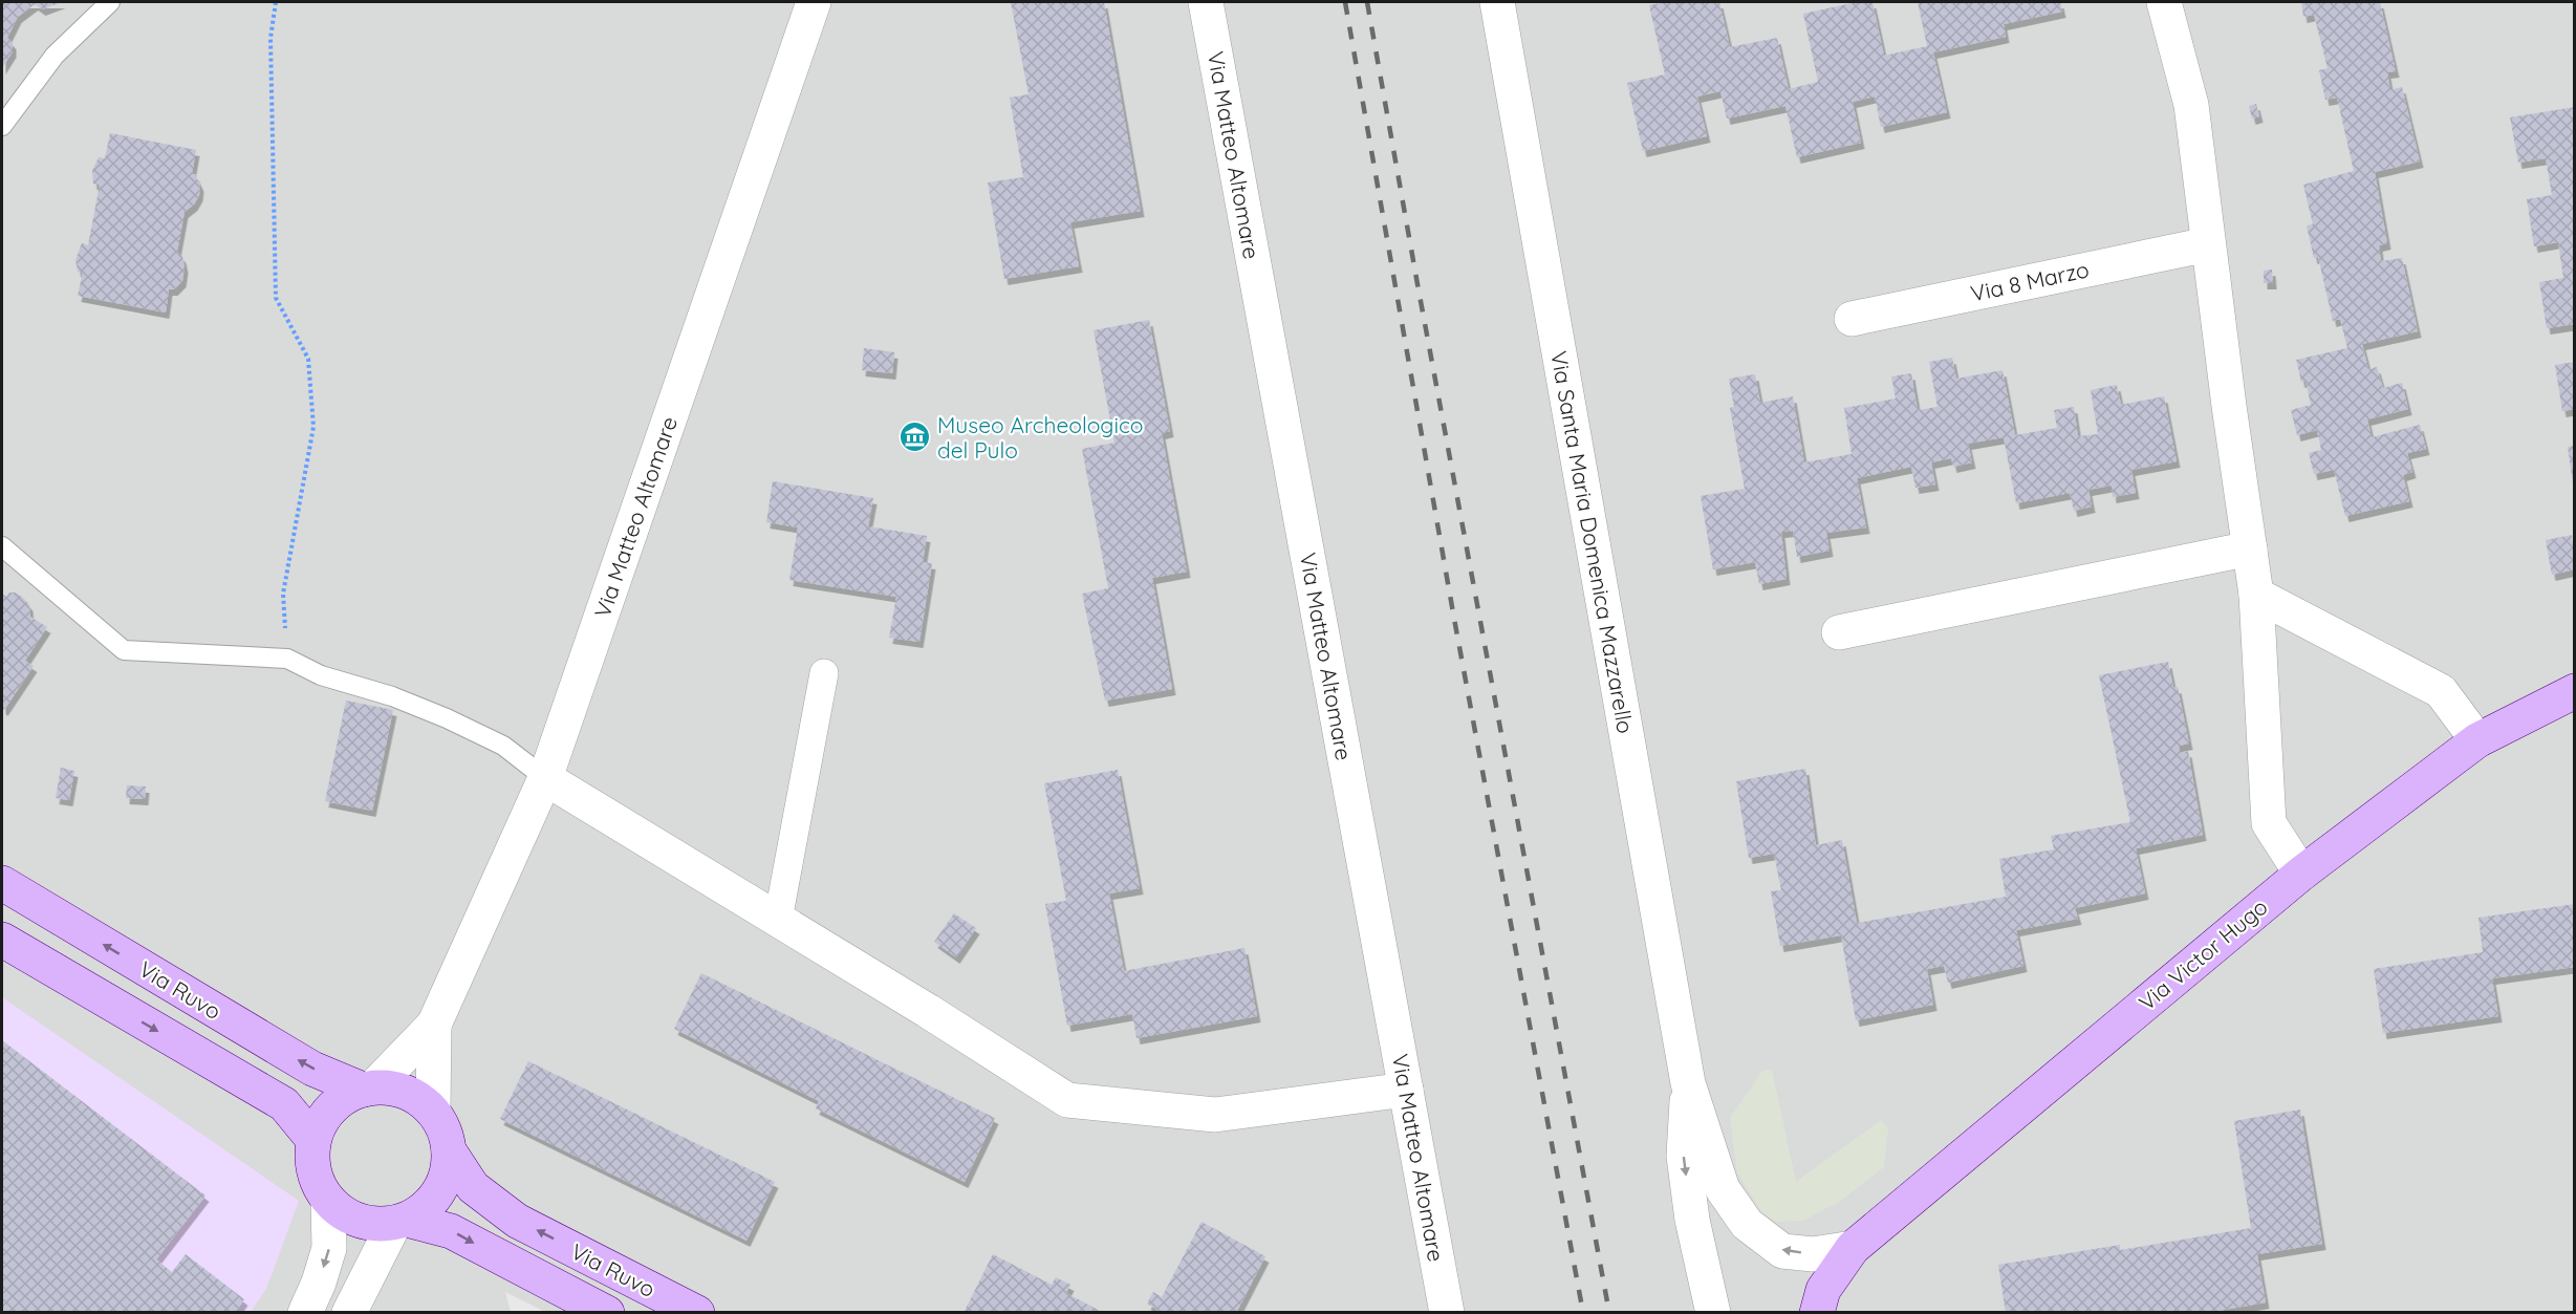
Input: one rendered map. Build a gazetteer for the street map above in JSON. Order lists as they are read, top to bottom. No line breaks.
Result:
{"streets":{"main road":["Via Victor Hugo","Via Ruvo"],"street":["Via Matteo Altomare","Via 8 Marzo","Via Santa Maria Domenica Mazzarello"]},"crossings":[["Via Matteo Altomare","Via Ruvo"],["Via Santa Maria Domenica Mazzarello","Via Victor Hugo"]],"places":{"museum":["Museo Archeologico del Pulo"]}}
